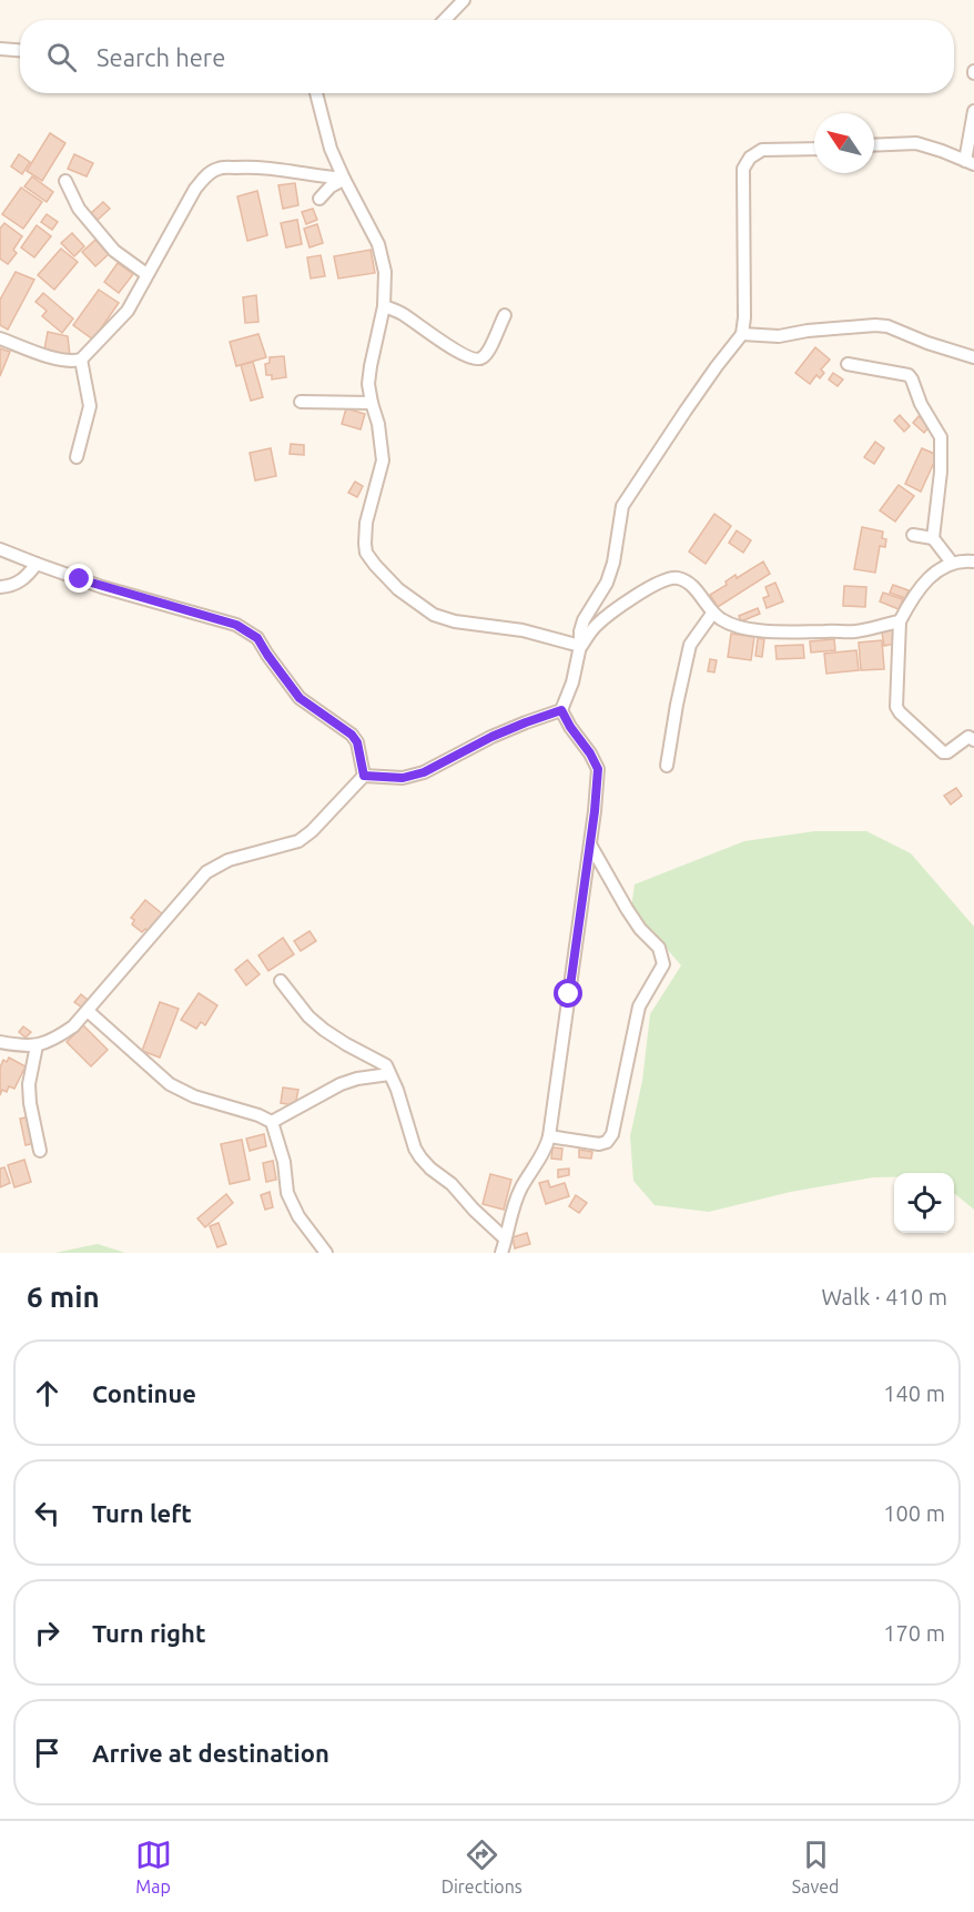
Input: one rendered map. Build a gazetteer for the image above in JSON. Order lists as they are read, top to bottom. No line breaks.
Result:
{"north":"top left","page":{"search":"Search here","heading":["6 min","Walk · 410 m"],"list":[["Continue","140 m"],["Turn left","100 m"],["Turn right","170 m"],"Arrive at destination"],"nav":["Map","Directions","Saved"]}}
